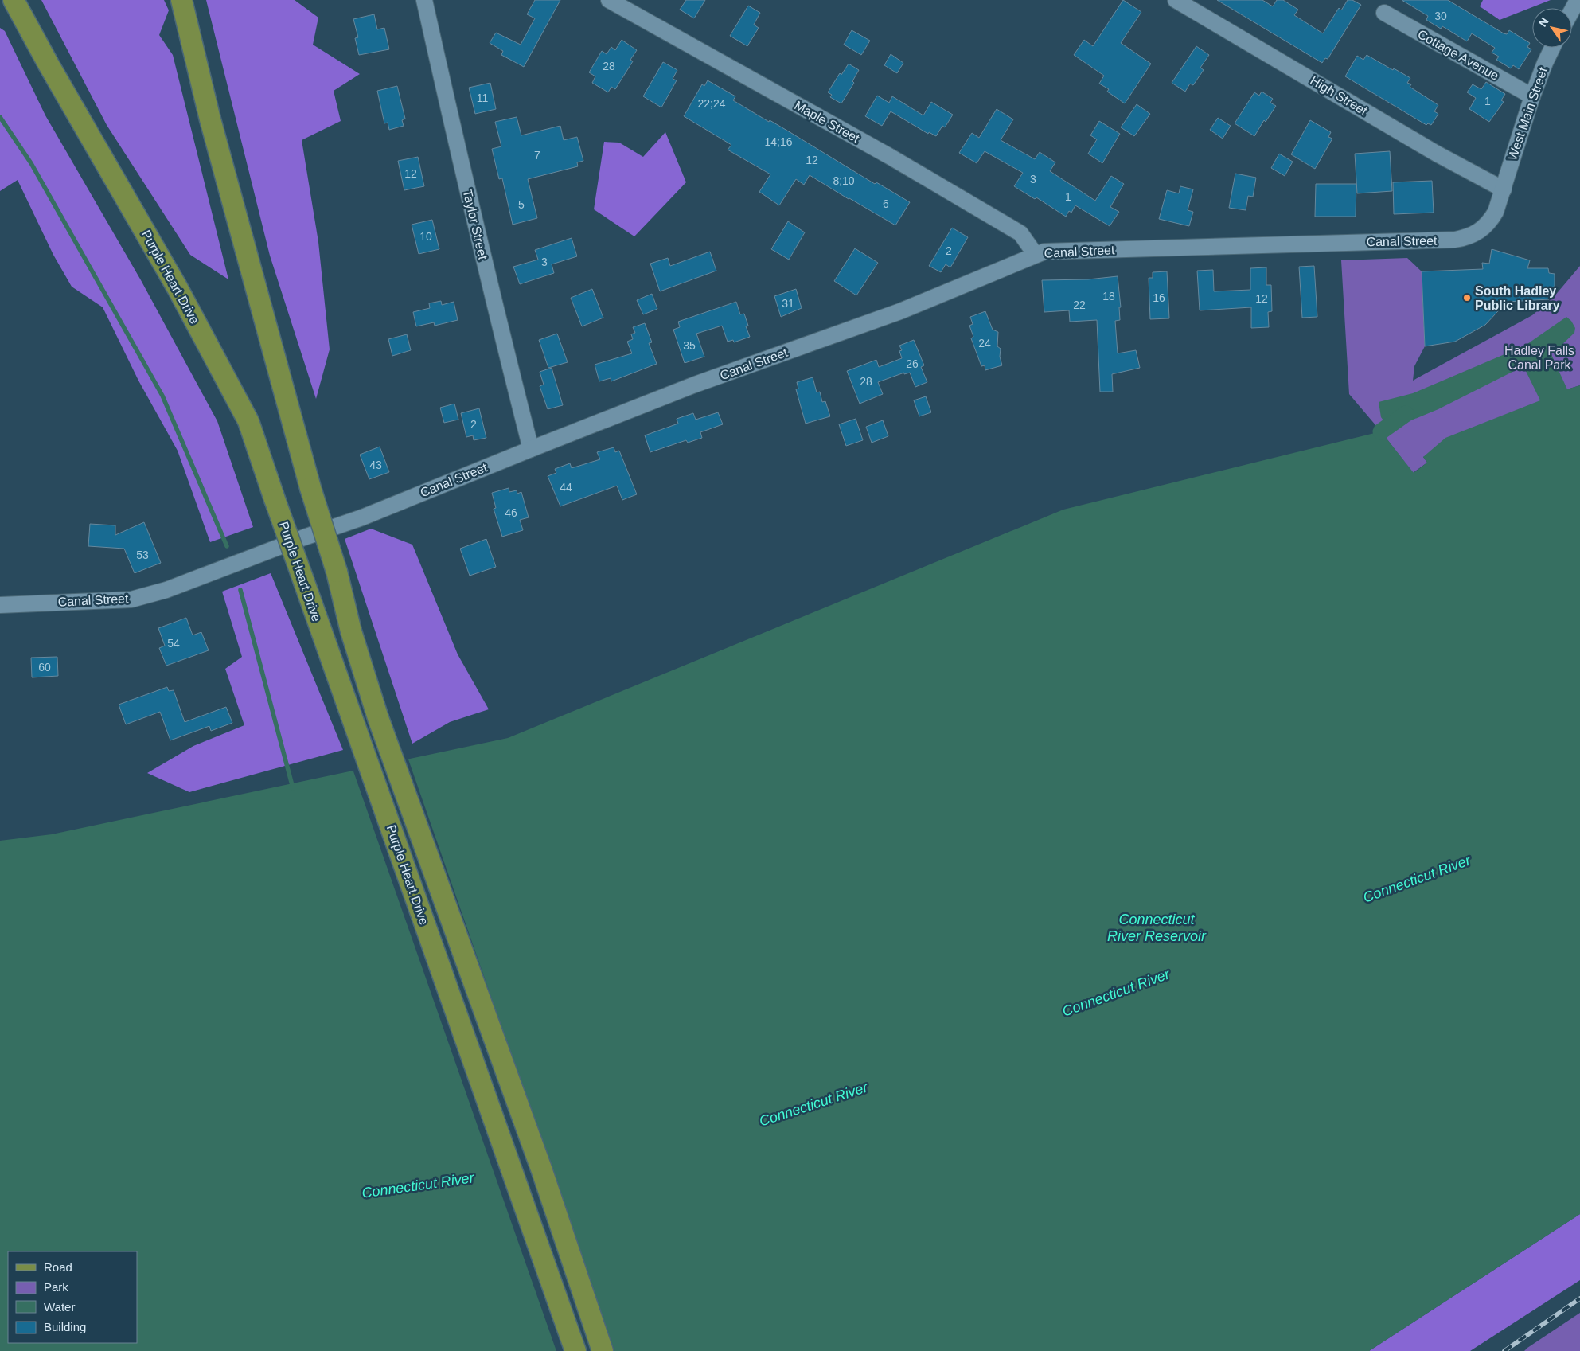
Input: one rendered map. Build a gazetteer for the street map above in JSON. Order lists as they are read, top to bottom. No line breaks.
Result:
{"streets":{"main road":["Purple Heart Drive"],"street":["Cottage Avenue","High Street","West Main Street","Maple Street","Taylor Street","Canal Street"]},"crossings":[["Cottage Avenue","West Main Street"],["High Street","West Main Street"],["High Street","Canal Street"],["West Main Street","Canal Street"],["Maple Street","Canal Street"],["Taylor Street","Canal Street"]],"water":["Connecticut River","Connecticut River Reservoir"],"parks":["Hadley Falls Canal Park"],"places":["South Hadley Public Library"],"house_numbers":["30","28","11","1","22;24","14;16","7","12","12","3","8;10","1","6","5","10","2","3","18","16","12","31","22","24","35","26","28","2","43","44","46","53","54","60"],"legend":["Road","Park","Water","Building"],"north":"top left"}
